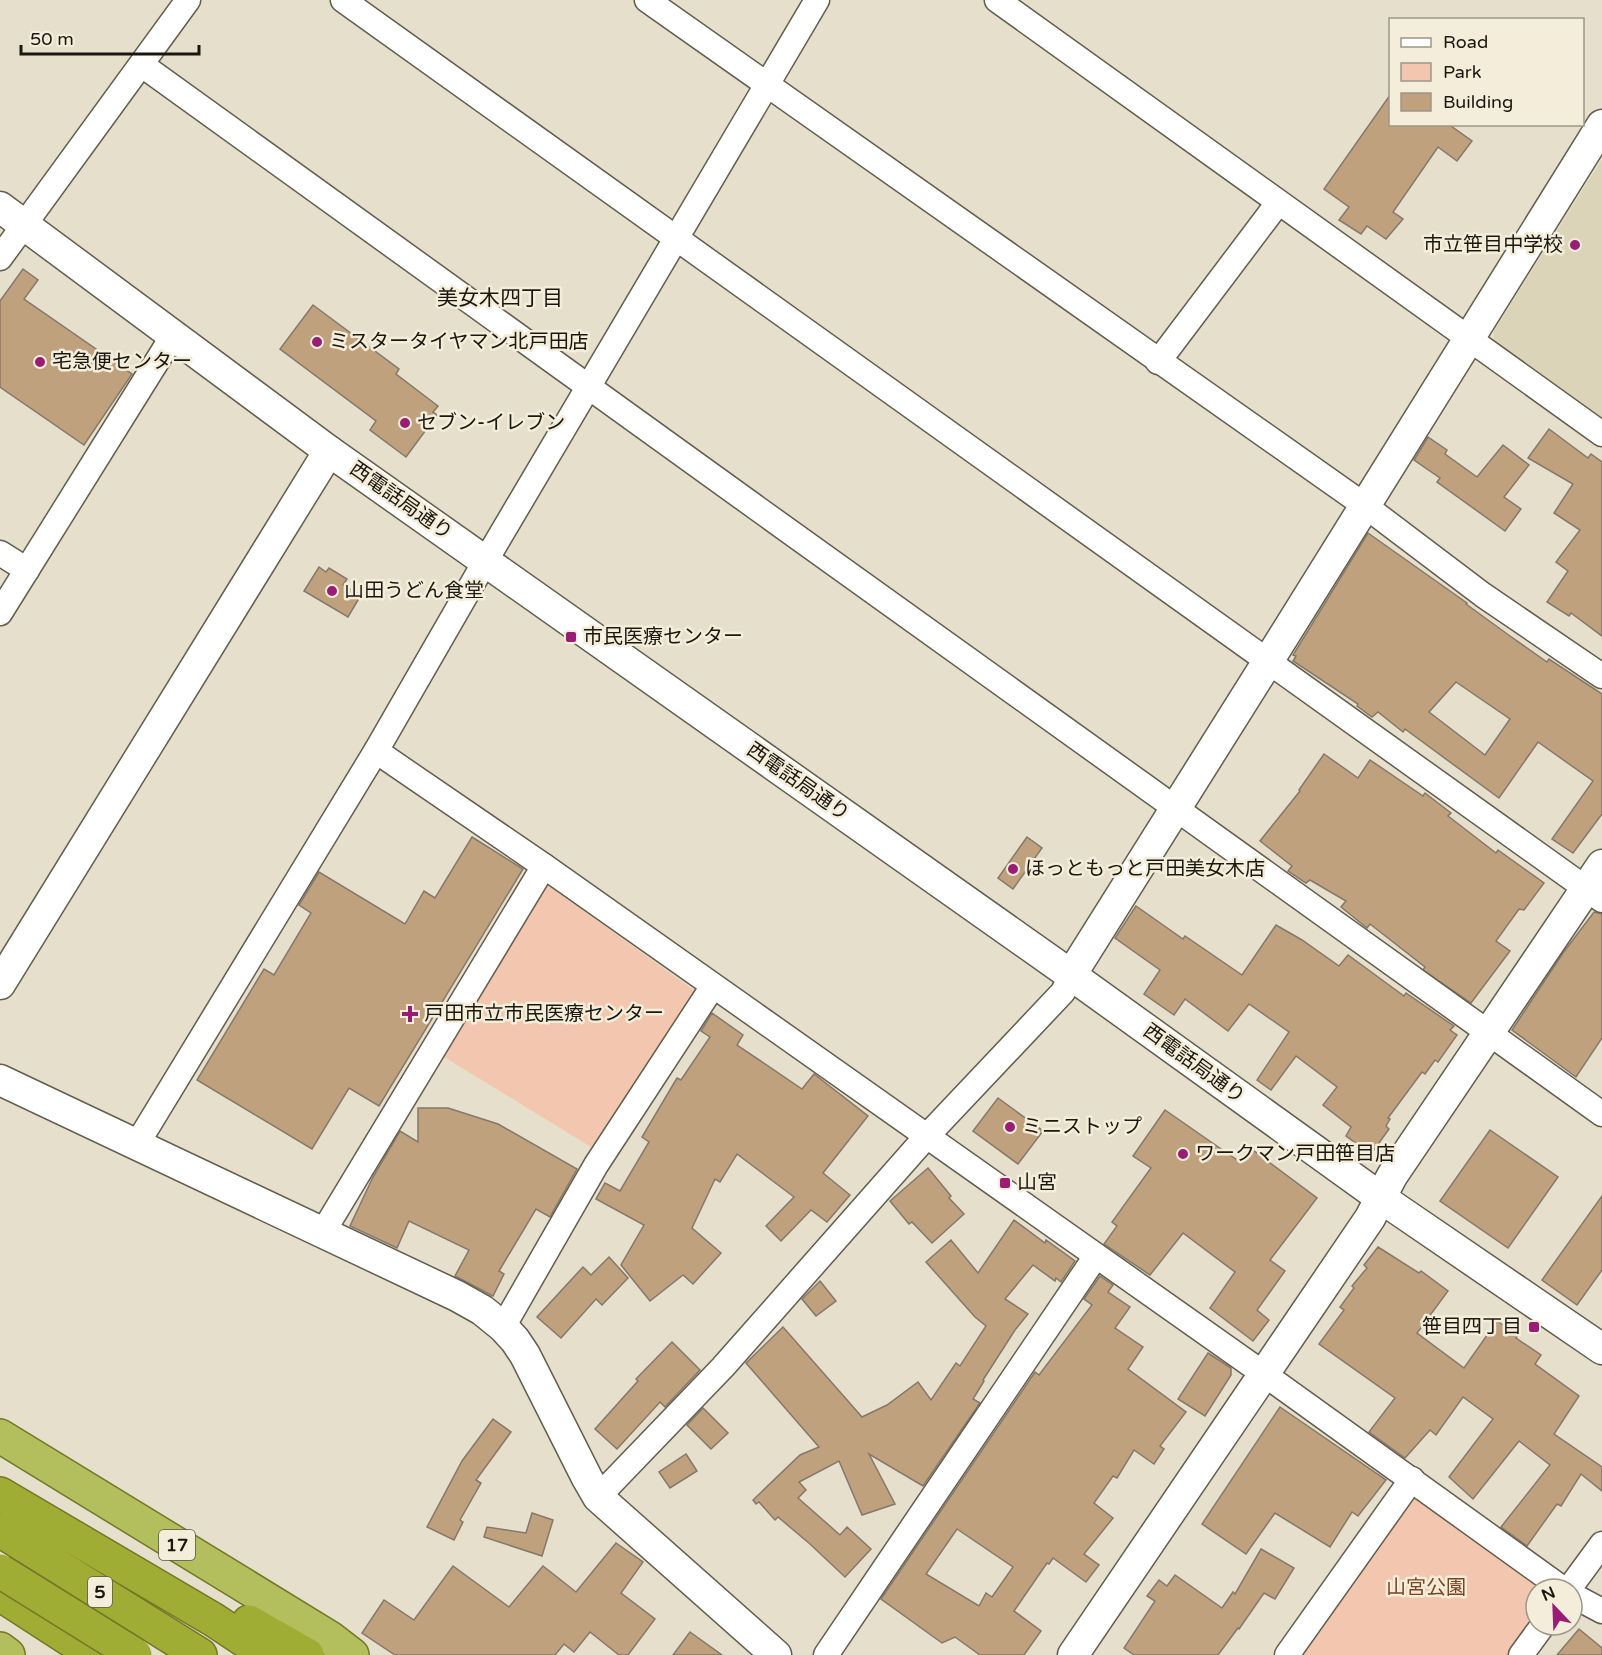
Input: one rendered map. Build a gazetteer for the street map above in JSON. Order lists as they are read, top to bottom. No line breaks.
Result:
{"streets":{"highway":["17","5"],"street":["西電話局通り"]},"districts":["美女木四丁目"],"parks":["山宮公園"],"places":{"other":["市立笹目中学校","ミスタータイヤマン北戸田店","宅急便センター","セブン-イレブン","山田うどん食堂","ほっともっと戸田美女木店","ミニストップ","ワークマン戸田笹目店"],"transit":["市民医療センター","山宮","笹目四丁目"],"health":["戸田市立市民医療センター"]},"legend":["Road","Park","Building"],"scale_bar":"50 m","north":"top left"}
